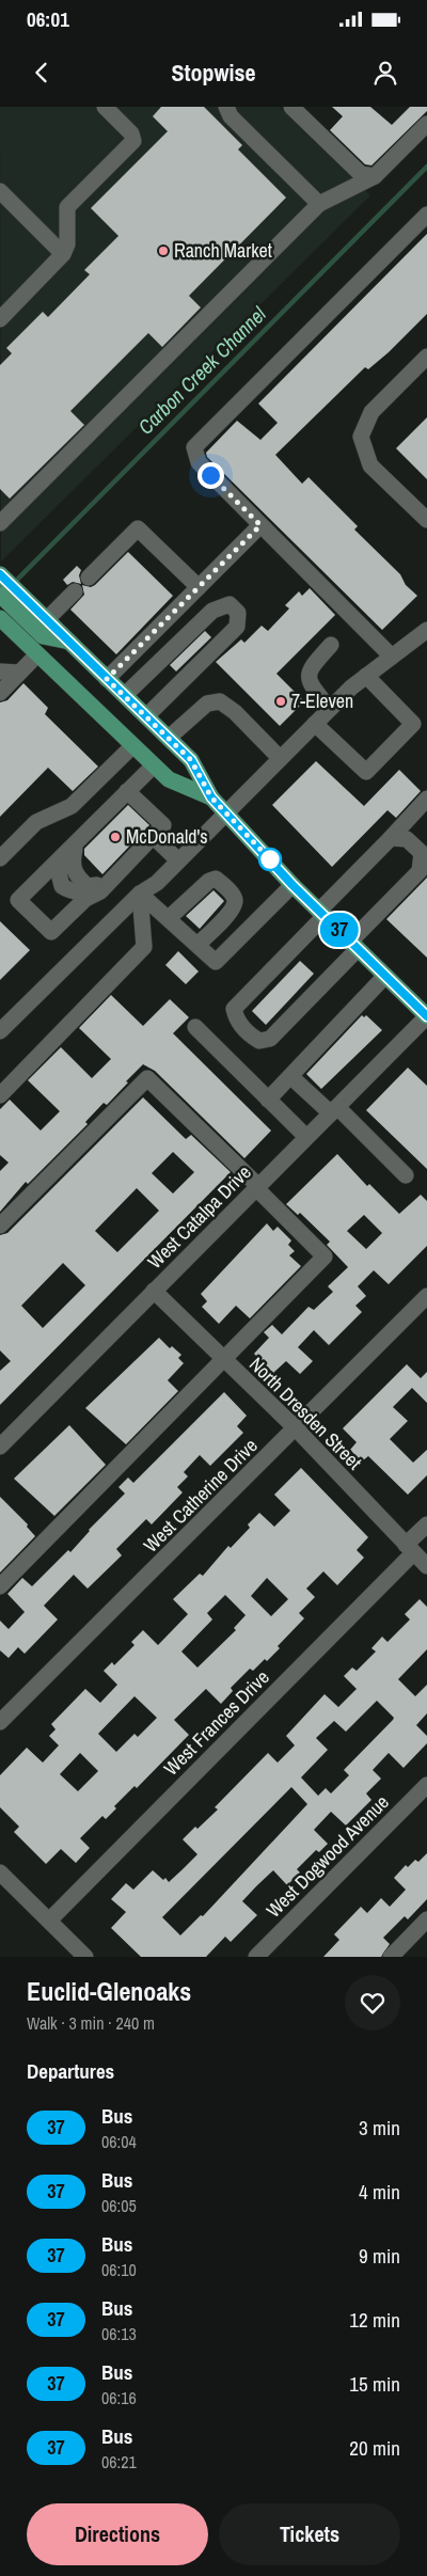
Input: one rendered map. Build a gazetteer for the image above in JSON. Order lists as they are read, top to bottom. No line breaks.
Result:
{"streets":{"street":["West Catalpa Drive","North Dresden Street","West Catherine Drive","West Frances Drive","West Dogwood Avenue"]},"crossings":[["West Catalpa Drive","North Dresden Street"],["North Dresden Street","West Catherine Drive"],["North Dresden Street","West Frances Drive"]],"water":["Carbon Creek Channel"],"places":["Ranch Market","7-Eleven","McDonald's"],"lines":["bus line 37"],"page":{"status":"06:01","header":"Stopwise","on_map":"37","heading":[["Euclid-Glenoaks","Walk · 3 min · 240 m"],"Departures"],"list":[{"mark":"37","name":"Bus","note":"06:04","value":"3 min"},{"mark":"37","name":"Bus","note":"06:05","value":"4 min"},{"mark":"37","name":"Bus","note":"06:10","value":"9 min"},{"mark":"37","name":"Bus","note":"06:13","value":"12 min"},{"mark":"37","name":"Bus","note":"06:16","value":"15 min"},{"mark":"37","name":"Bus","note":"06:21","value":"20 min"}],"buttons":["Directions","Tickets"]}}
